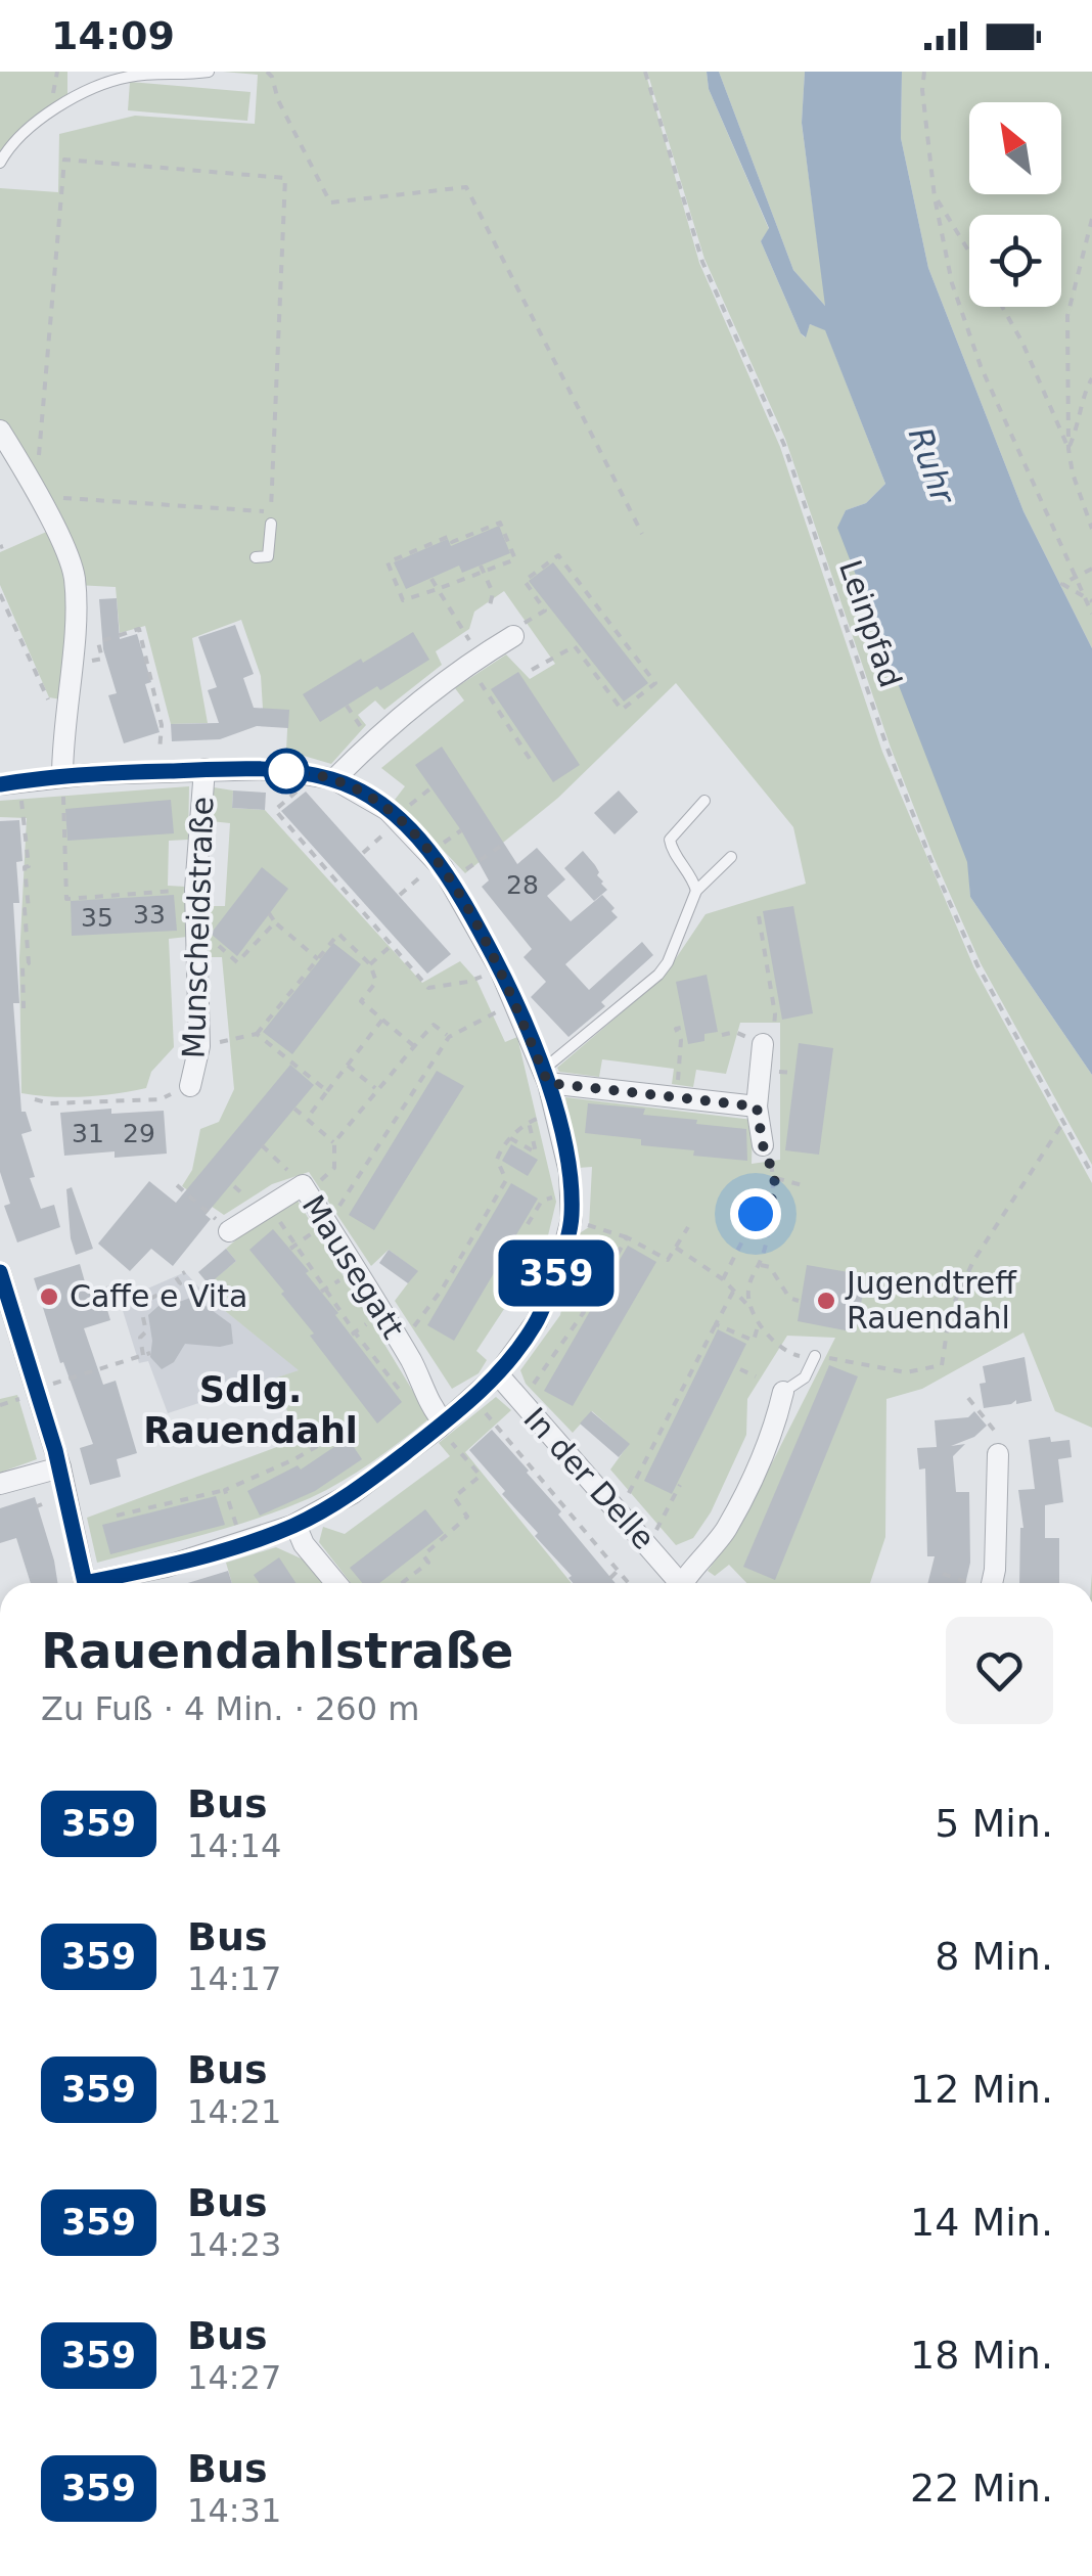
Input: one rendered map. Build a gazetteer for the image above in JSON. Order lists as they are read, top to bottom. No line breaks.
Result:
{"streets":{"street":["Munscheidstraße","Mausegatt","In der Delle"],"path":["Leinpfad"]},"crossings":[["Munscheidstraße","Mausegatt"],["Munscheidstraße","In der Delle"]],"districts":["Sdlg. Rauendahl"],"water":["Ruhr"],"places":["Caffe e Vita","Jugendtreff Rauendahl"],"lines":["bus line 359"],"house_numbers":["28","33","35","31","29"],"north":"top left","page":{"status":"14:09","on_map":"359","heading":["Rauendahlstraße","Zu Fuß · 4 Min. · 260 m"],"list":[{"mark":"359","name":"Bus","note":"14:14","value":"5 Min."},{"mark":"359","name":"Bus","note":"14:17","value":"8 Min."},{"mark":"359","name":"Bus","note":"14:21","value":"12 Min."},{"mark":"359","name":"Bus","note":"14:23","value":"14 Min."},{"mark":"359","name":"Bus","note":"14:27","value":"18 Min."},{"mark":"359","name":"Bus","note":"14:31","value":"22 Min."}]}}
